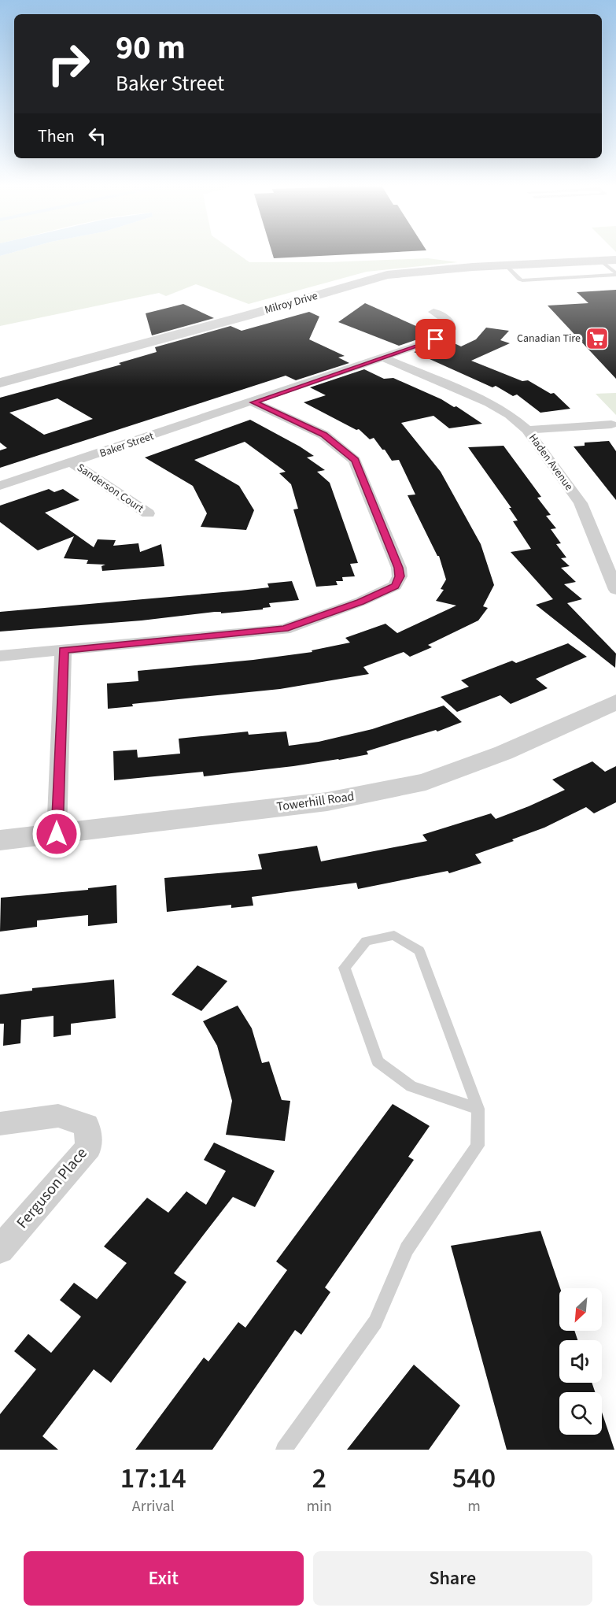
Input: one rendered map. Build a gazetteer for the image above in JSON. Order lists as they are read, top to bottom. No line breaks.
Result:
{"streets":{"street":["Milroy Drive","Baker Street","Haden Avenue","Sanderson Court","Towerhill Road","Ferguson Place"]},"crossings":[["Baker Street","Haden Avenue"],["Baker Street","Sanderson Court"]],"places":{"supermarket":["Canadian Tire"]},"north":"bottom left","page":{"turn":["90 m","Baker Street"],"then":"Then","eta":["17:14","Arrival","2","min","540","m"],"buttons":["Exit","Share"]}}
